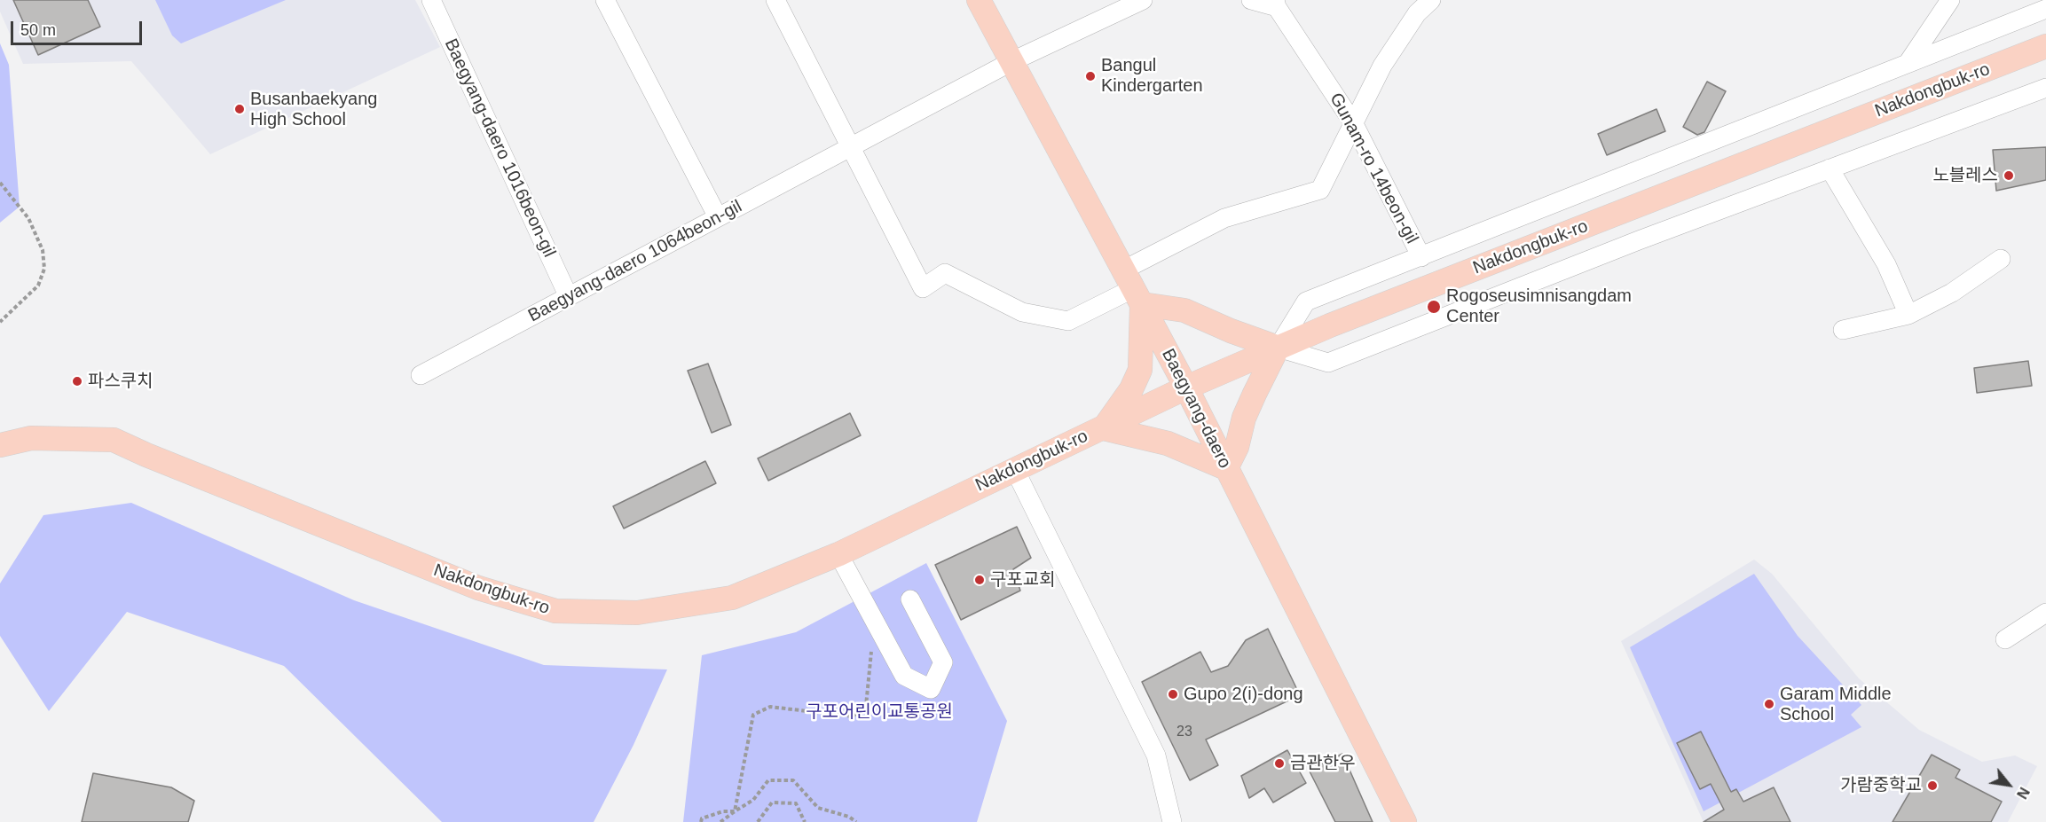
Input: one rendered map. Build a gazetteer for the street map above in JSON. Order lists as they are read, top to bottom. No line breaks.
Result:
{"streets":{"main road":["Nakdongbuk-ro","Baegyang-daero"],"street":["Baegyang-daero 1016beon-gil","Gunam-ro 14beon-gil","Baegyang-daero 1064beon-gil"]},"crossings":[["Nakdongbuk-ro","Baegyang-daero"],["Baegyang-daero 1016beon-gil","Baegyang-daero 1064beon-gil"],["Baegyang-daero 1064beon-gil","Baegyang-daero"]],"parks":["구포어린이교통공원"],"places":["Bangul Kindergarten","Busanbaekyang High School","노블레스","Rogoseusimnisangdam Center","파스쿠치","구포교회","Gupo 2(i)-dong","Garam Middle School","금관한우","가람중학교"],"house_numbers":["23"],"scale_bar":"50 m","north":"bottom right"}
